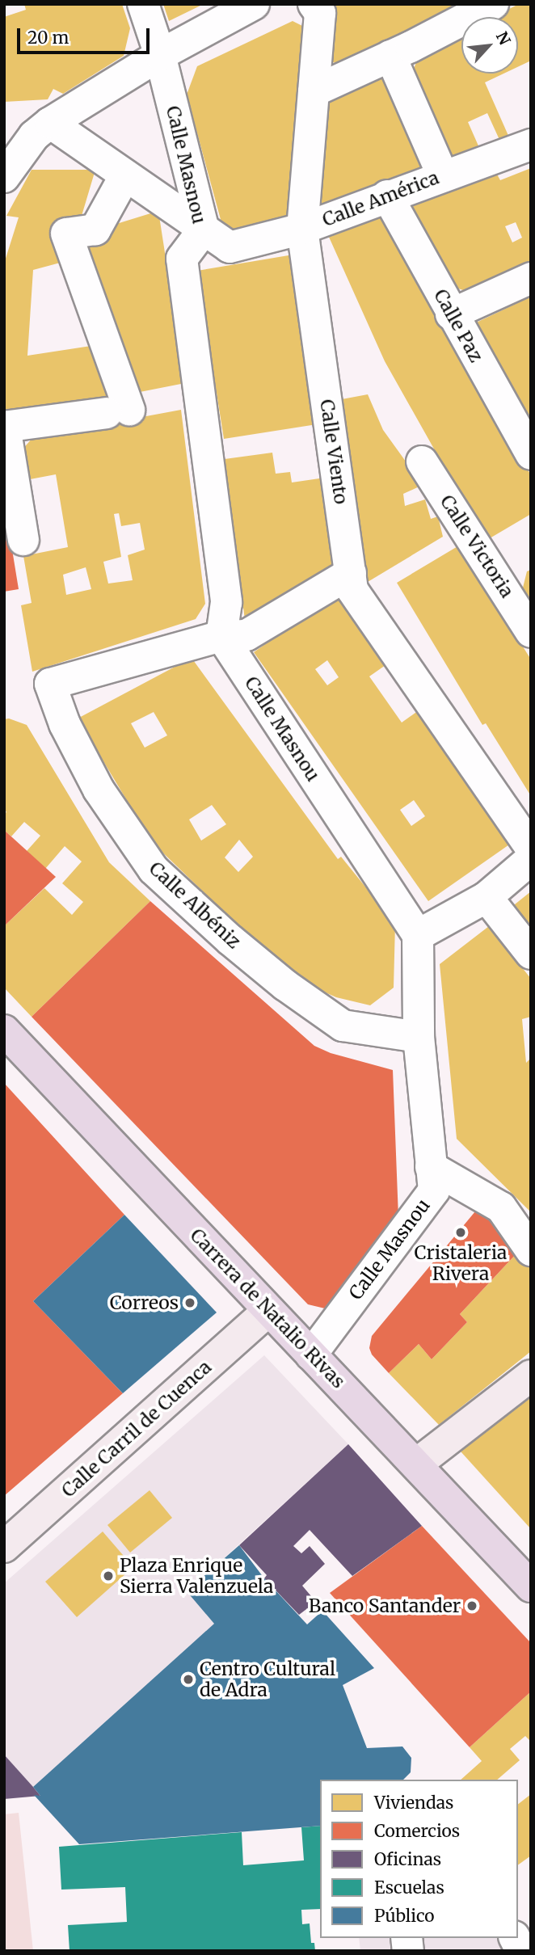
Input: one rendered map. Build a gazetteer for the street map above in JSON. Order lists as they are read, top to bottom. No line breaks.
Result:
{"streets":{"highway":["Carrera de Natalio Rivas"],"street":["Calle Masnou","Calle América","Calle Paz","Calle Viento","Calle Victoria","Calle Albéniz","Calle Carril de Cuenca"]},"crossings":[["Calle Masnou","Calle América"],["Calle Masnou","Calle Albéniz"],["Calle Masnou","Carrera de Natalio Rivas"],["Calle América","Calle Paz"],["Calle América","Calle Viento"],["Carrera de Natalio Rivas","Calle Carril de Cuenca"]],"places":["Cristaleria Rivera","Correos","Plaza Enrique Sierra Valenzuela","Banco Santander","Centro Cultural de Adra"],"legend":["Viviendas","Comercios","Oficinas","Escuelas","Público"],"scale_bar":"20 m","north":"top right"}
